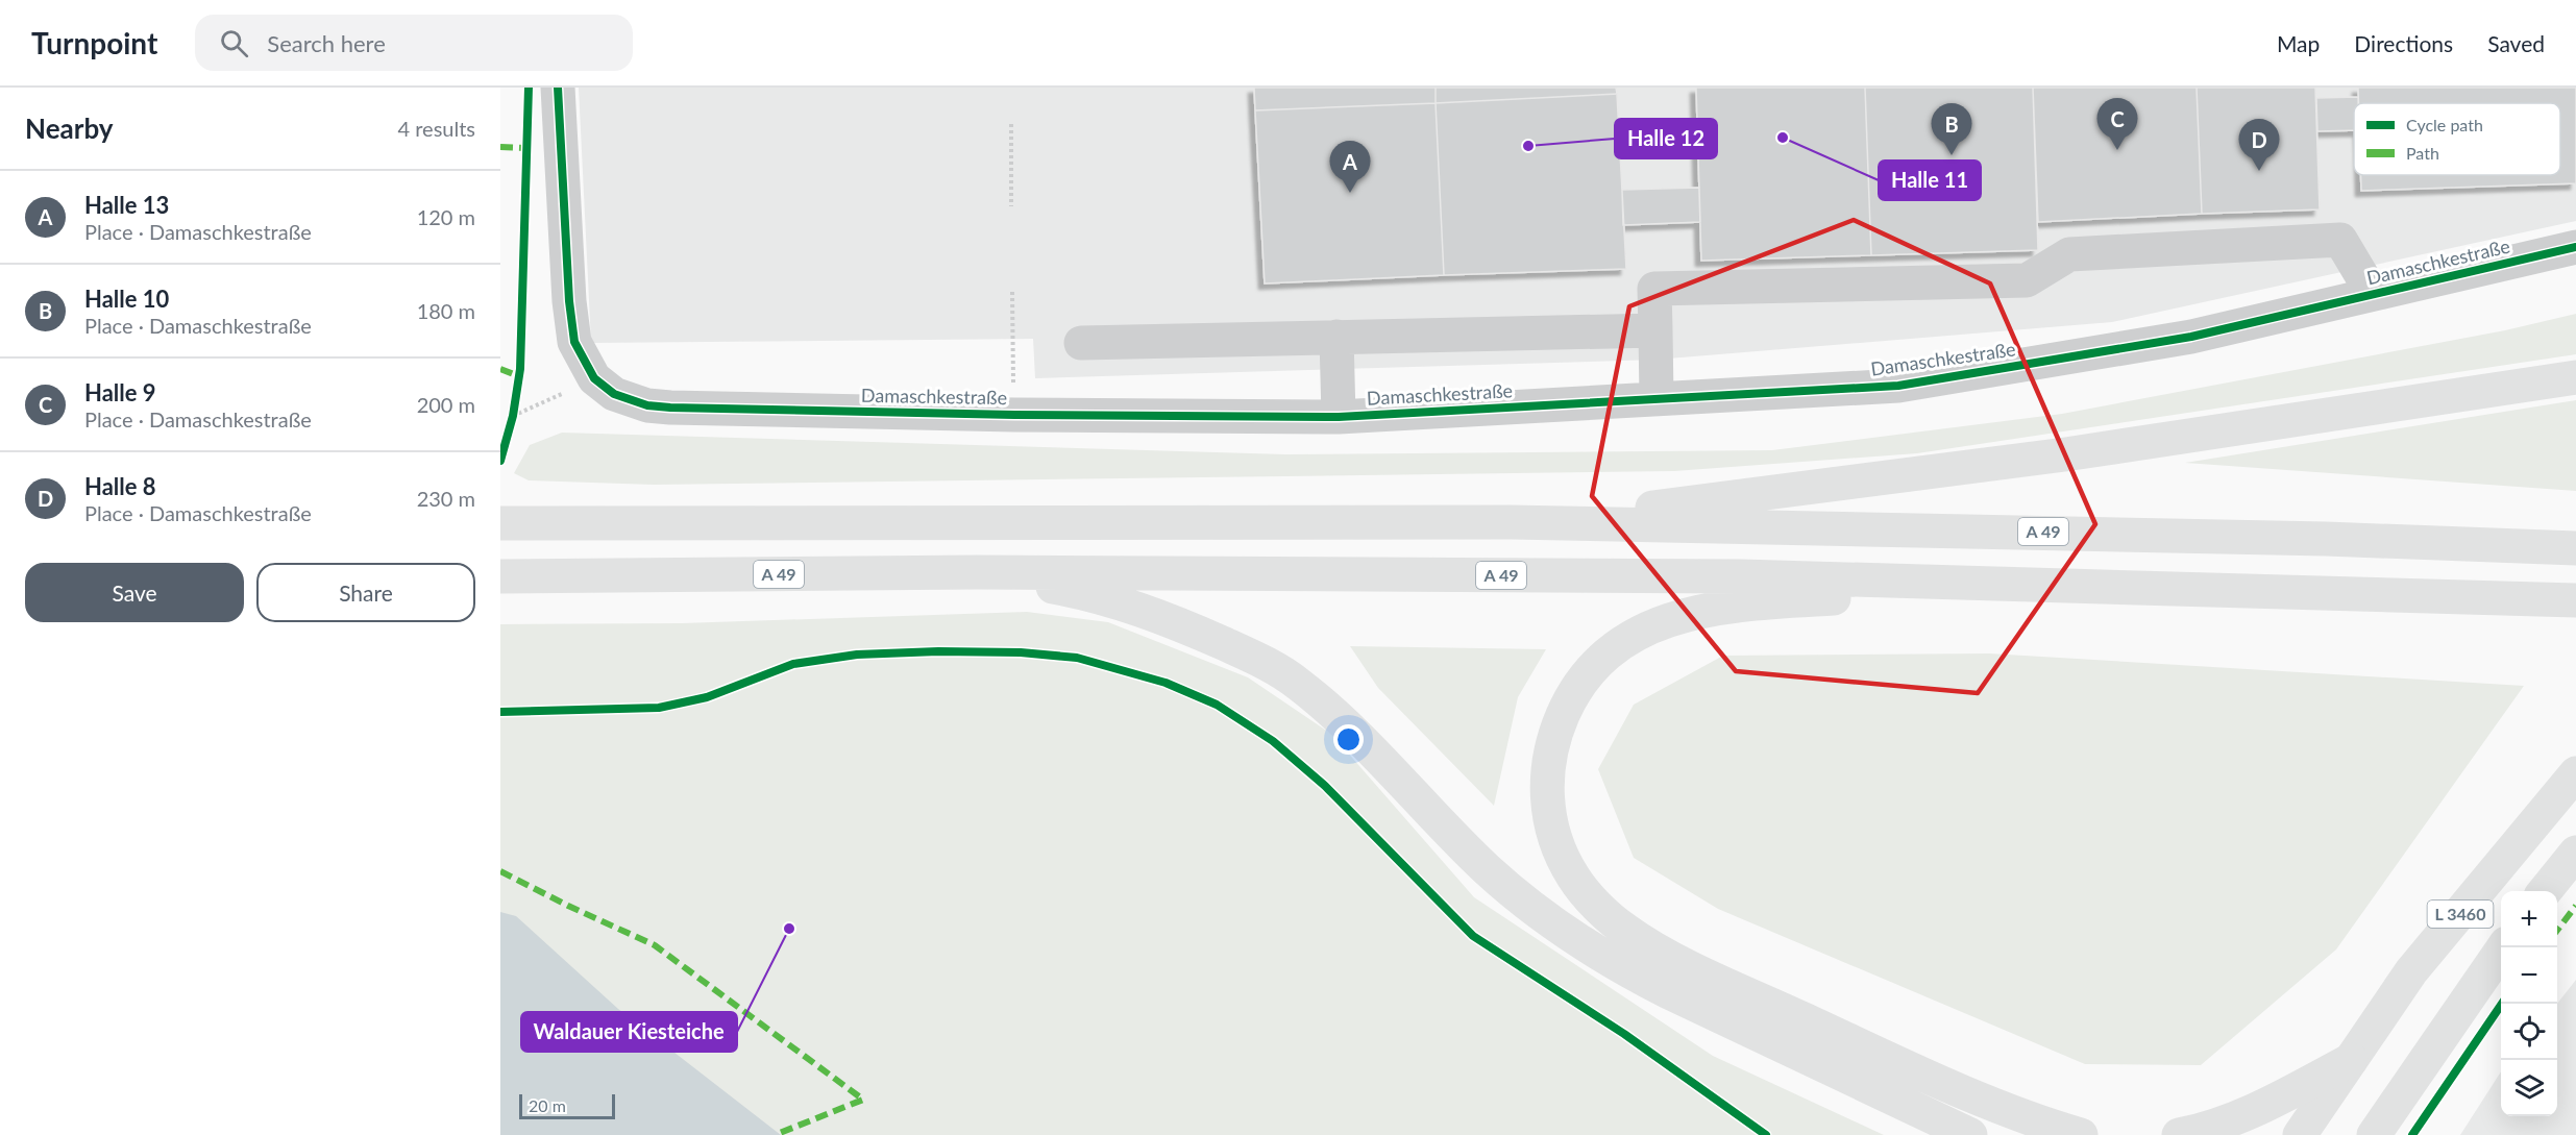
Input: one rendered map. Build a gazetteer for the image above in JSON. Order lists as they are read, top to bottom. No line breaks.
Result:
{"streets":{"main road":["A 49","L 3460"],"street":["Damaschkestraße"]},"places":["Halle 11","Halle 12","Waldauer Kiesteiche"],"legend":["Cycle path","Path"],"scale_bar":"20 m","page":{"header":"Turnpoint","search":"Search here","nav":["Map","Directions","Saved"],"heading":["Nearby","4 results"],"pins":["C","B","D","A"],"list":[{"mark":"A","name":"Halle 13","note":"Place · Damaschkestraße","value":"120 m"},{"mark":"B","name":"Halle 10","note":"Place · Damaschkestraße","value":"180 m"},{"mark":"C","name":"Halle 9","note":"Place · Damaschkestraße","value":"200 m"},{"mark":"D","name":"Halle 8","note":"Place · Damaschkestraße","value":"230 m"}],"buttons":["Save","Share"],"map_buttons":["+","−"],"scale":"20 m"}}
